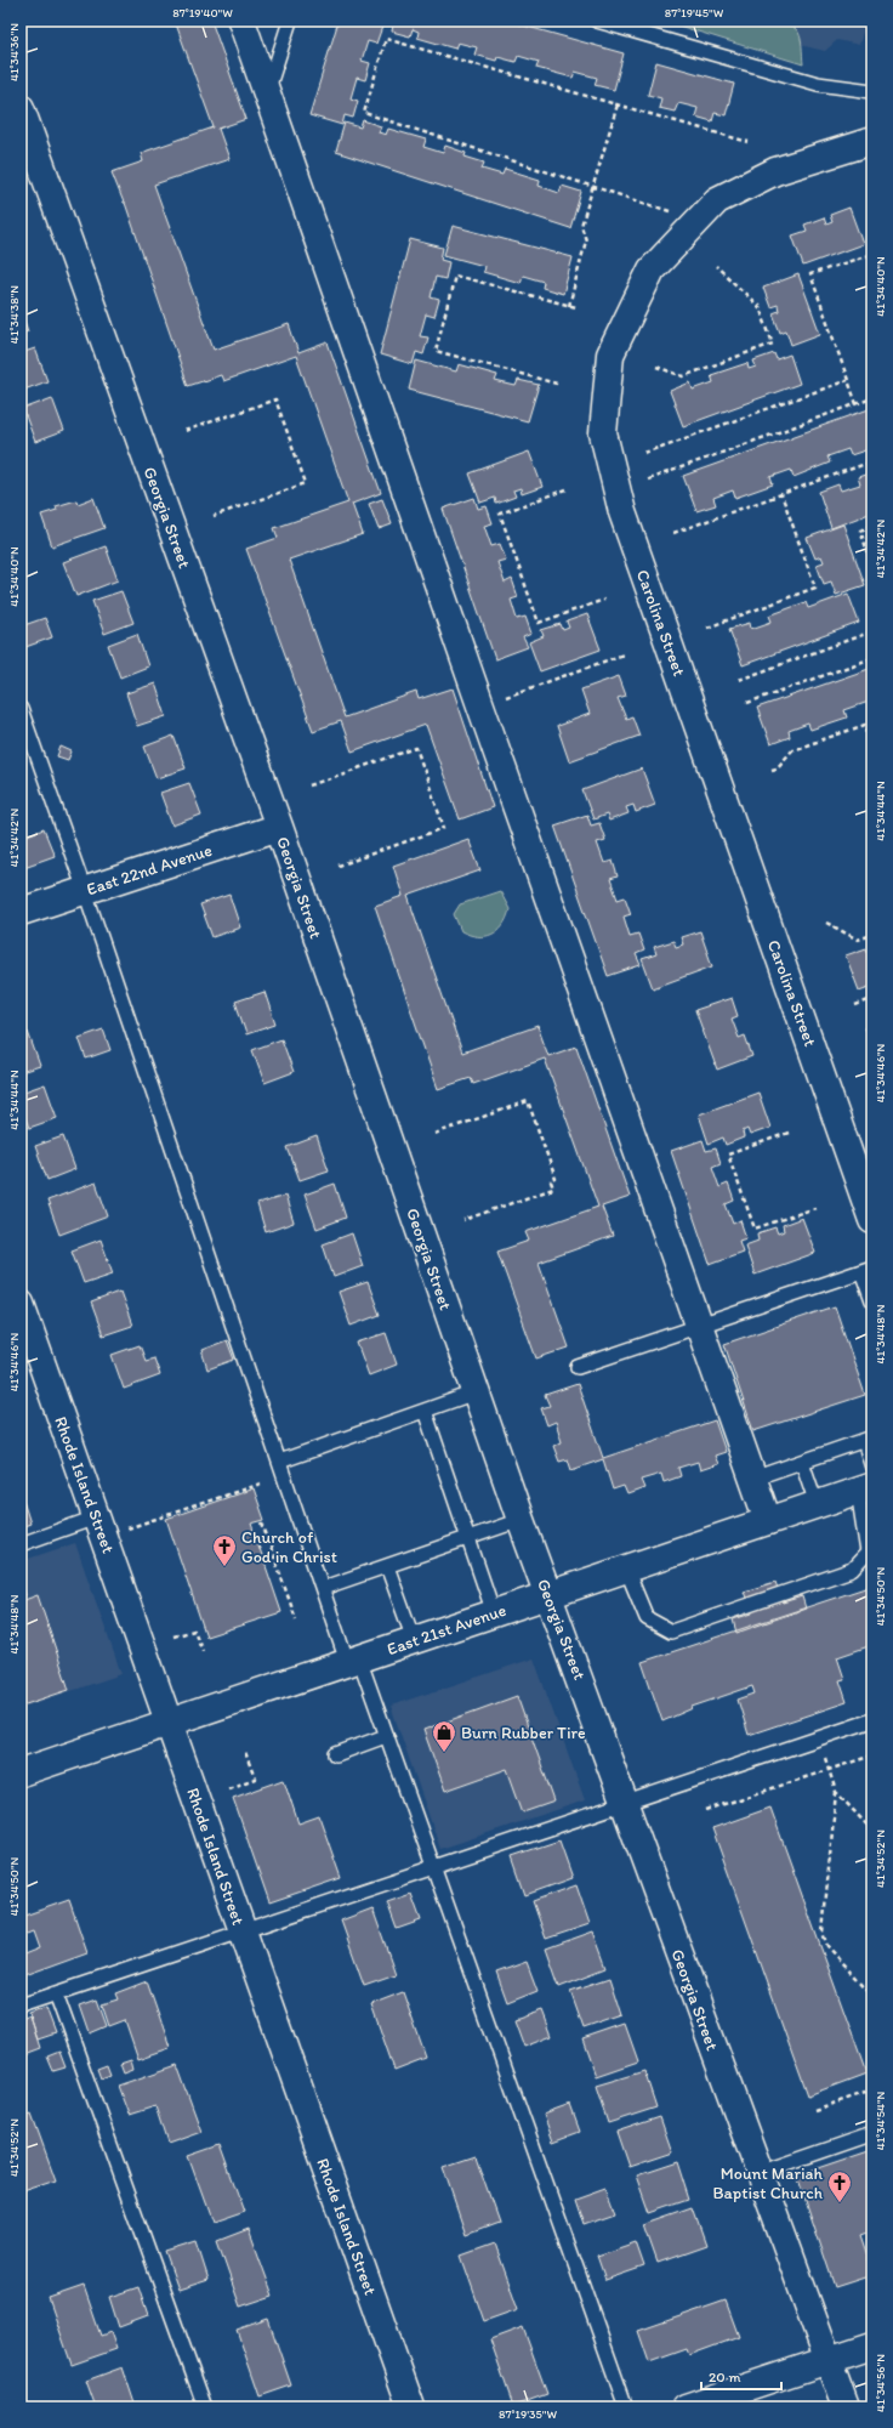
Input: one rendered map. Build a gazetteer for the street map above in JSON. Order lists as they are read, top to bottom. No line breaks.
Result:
{"streets":{"street":["Georgia Street","Carolina Street","East 22nd Avenue","Rhode Island Street","East 21st Avenue"]},"crossings":[["Georgia Street","East 22nd Avenue"],["Georgia Street","East 21st Avenue"],["Rhode Island Street","East 21st Avenue"]],"places":{"church":["Church of God in Christ","Mount Mariah Baptist Church"],"shop":["Burn Rubber Tire"]},"scale_bar":"20 m","coordinates":["87°19'40\"W","87°19'45\"W","41°34'36\"N","41°34'40\"N","41°34'38\"N","41°34'42\"N","41°34'44\"N","41°34'46\"N","41°34'48\"N","41°34'50\"N","41°34'52\"N","41°34'54\"N","41°34'56\"N","87°19'35\"W"]}
